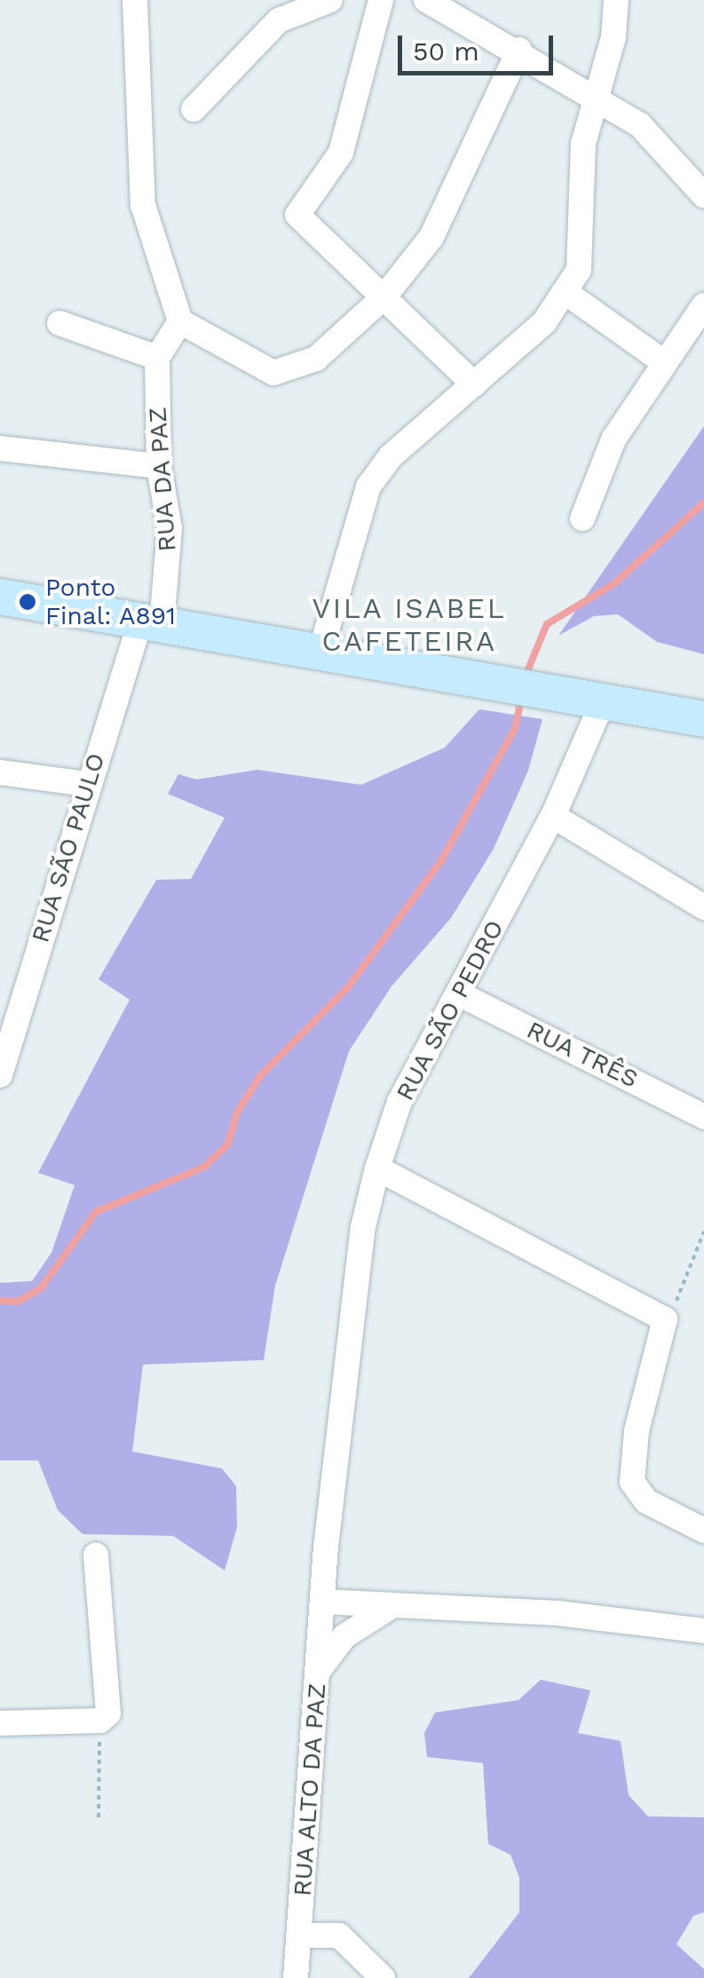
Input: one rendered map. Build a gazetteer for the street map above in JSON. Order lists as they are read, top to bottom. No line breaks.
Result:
{"streets":{"street":["RUA DA PAZ","RUA SÃO PAULO","RUA SÃO PEDRO","RUA TRÊS","RUA ALTO DA PAZ"]},"crossings":[["RUA DA PAZ","RUA SÃO PAULO"],["RUA SÃO PEDRO","RUA TRÊS"],["RUA SÃO PEDRO","RUA ALTO DA PAZ"]],"districts":["VILA ISABEL CAFETEIRA"],"places":["Ponto Final: A891"],"scale_bar":"50 m"}
